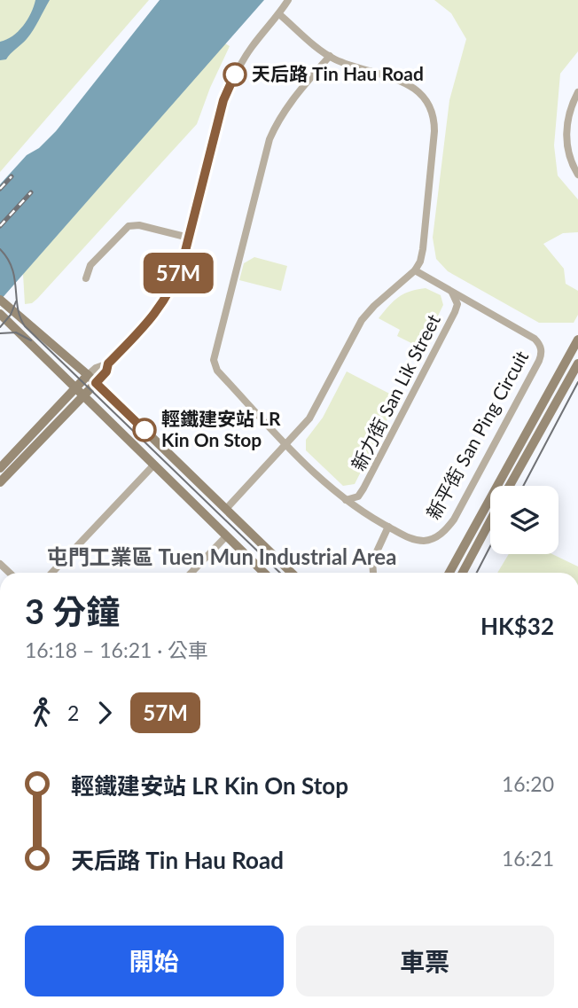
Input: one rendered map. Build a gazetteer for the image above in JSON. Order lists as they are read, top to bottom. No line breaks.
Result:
{"streets":{"street":["新力街 San Lik Street","新平街 San Ping Circuit"]},"crossings":[["新力街 San Lik Street","新平街 San Ping Circuit"]],"districts":["屯門工業區 Tuen Mun Industrial Area"],"places":["天后路 Tin Hau Road","輕鐵建安站 LR Kin On Stop"],"lines":["bus line 57M"],"page":{"on_map":"57M","heading":["3 分鐘","16:18 – 16:21 · 公車","HK$32"],"legs":["2","57M"],"list":[{"name":"輕鐵建安站 LR Kin On Stop","value":"16:20"},{"name":"天后路 Tin Hau Road","value":"16:21"}],"buttons":["開始","車票"]}}
